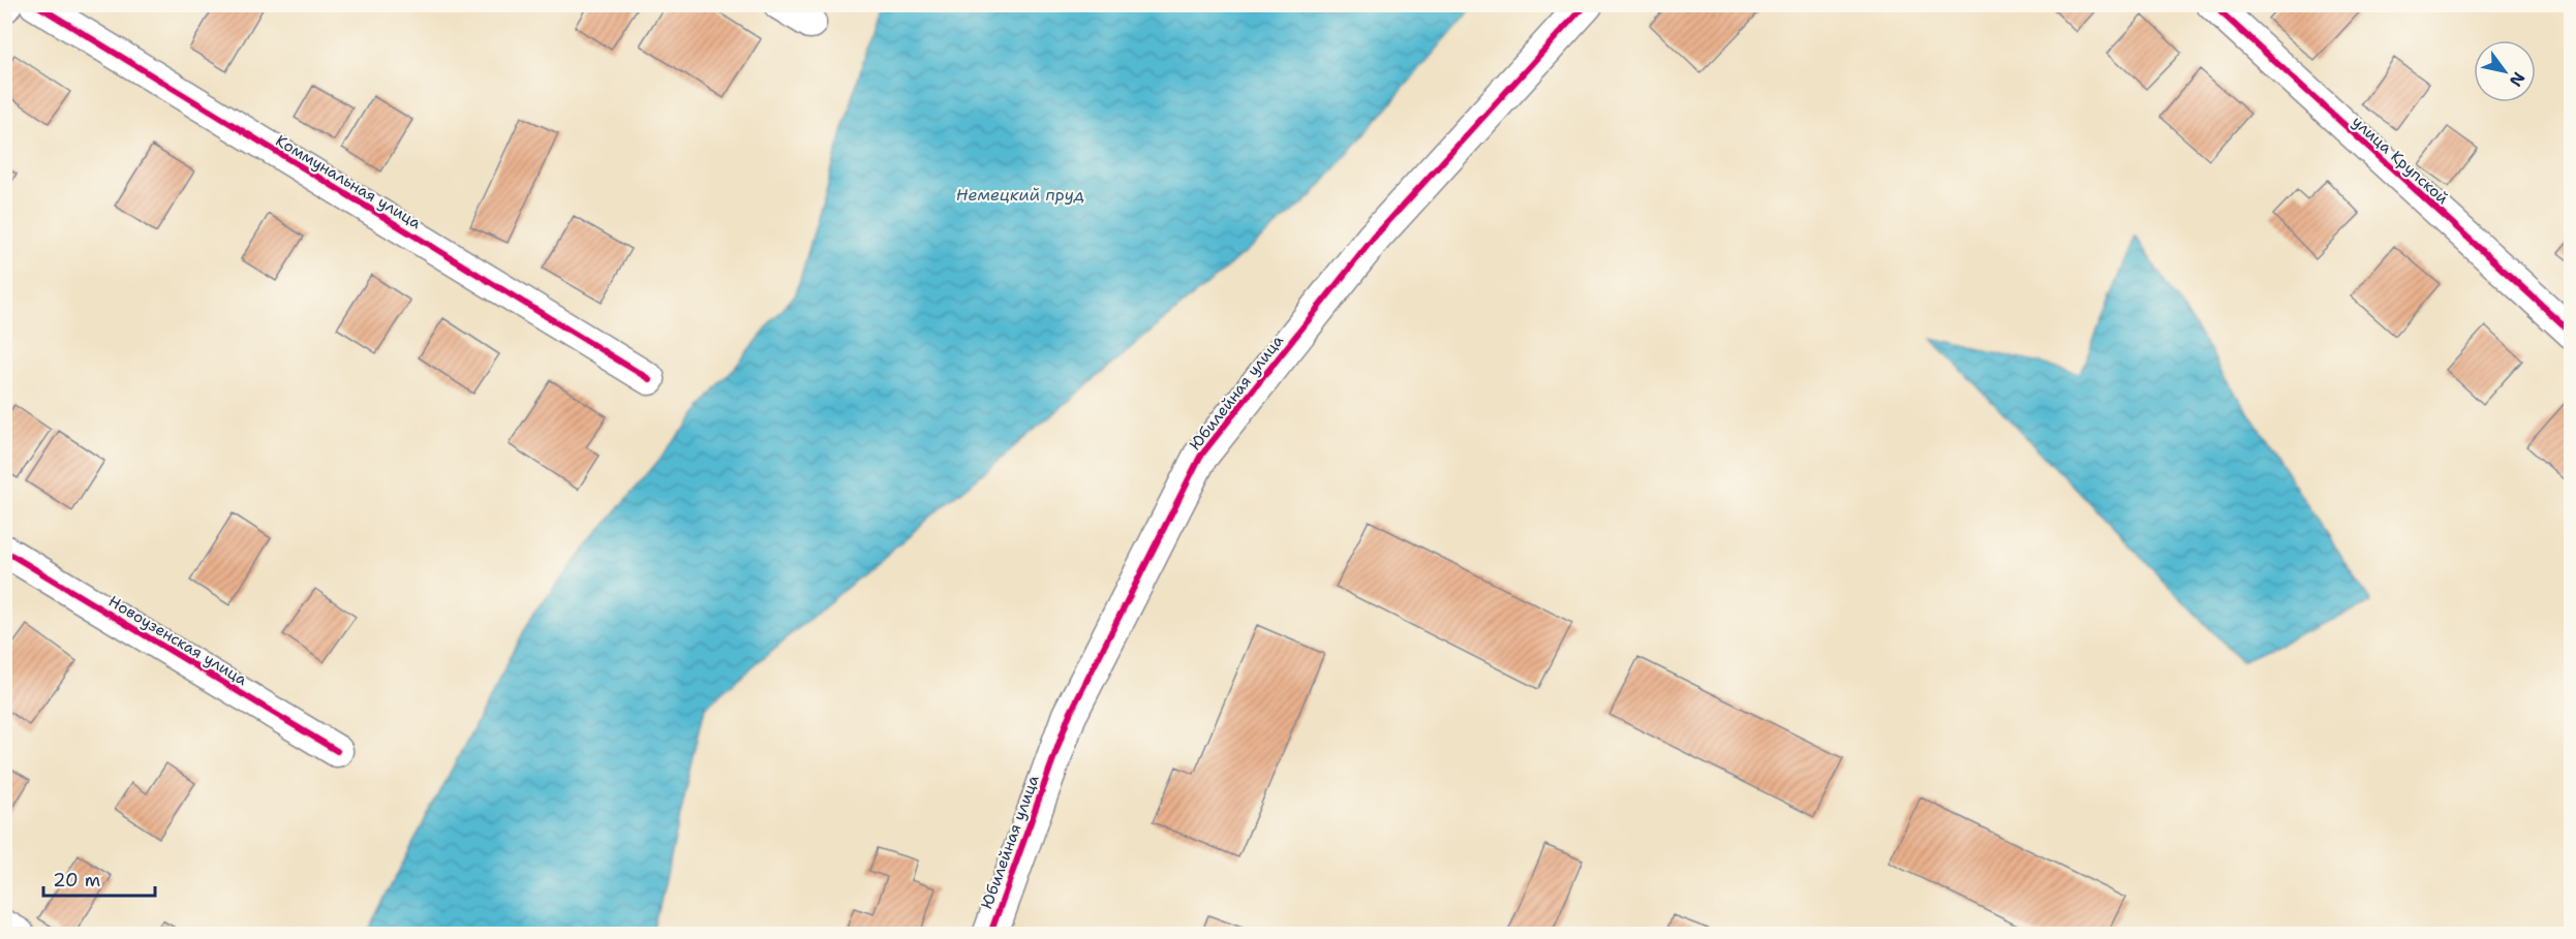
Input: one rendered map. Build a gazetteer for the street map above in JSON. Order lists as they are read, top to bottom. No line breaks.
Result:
{"streets":{"street":["улица Крупской","Коммунальная улица","Юбилейная улица","Новоузенская улица"]},"water":["Немецкий пруд"],"scale_bar":"20 m","north":"bottom right"}
